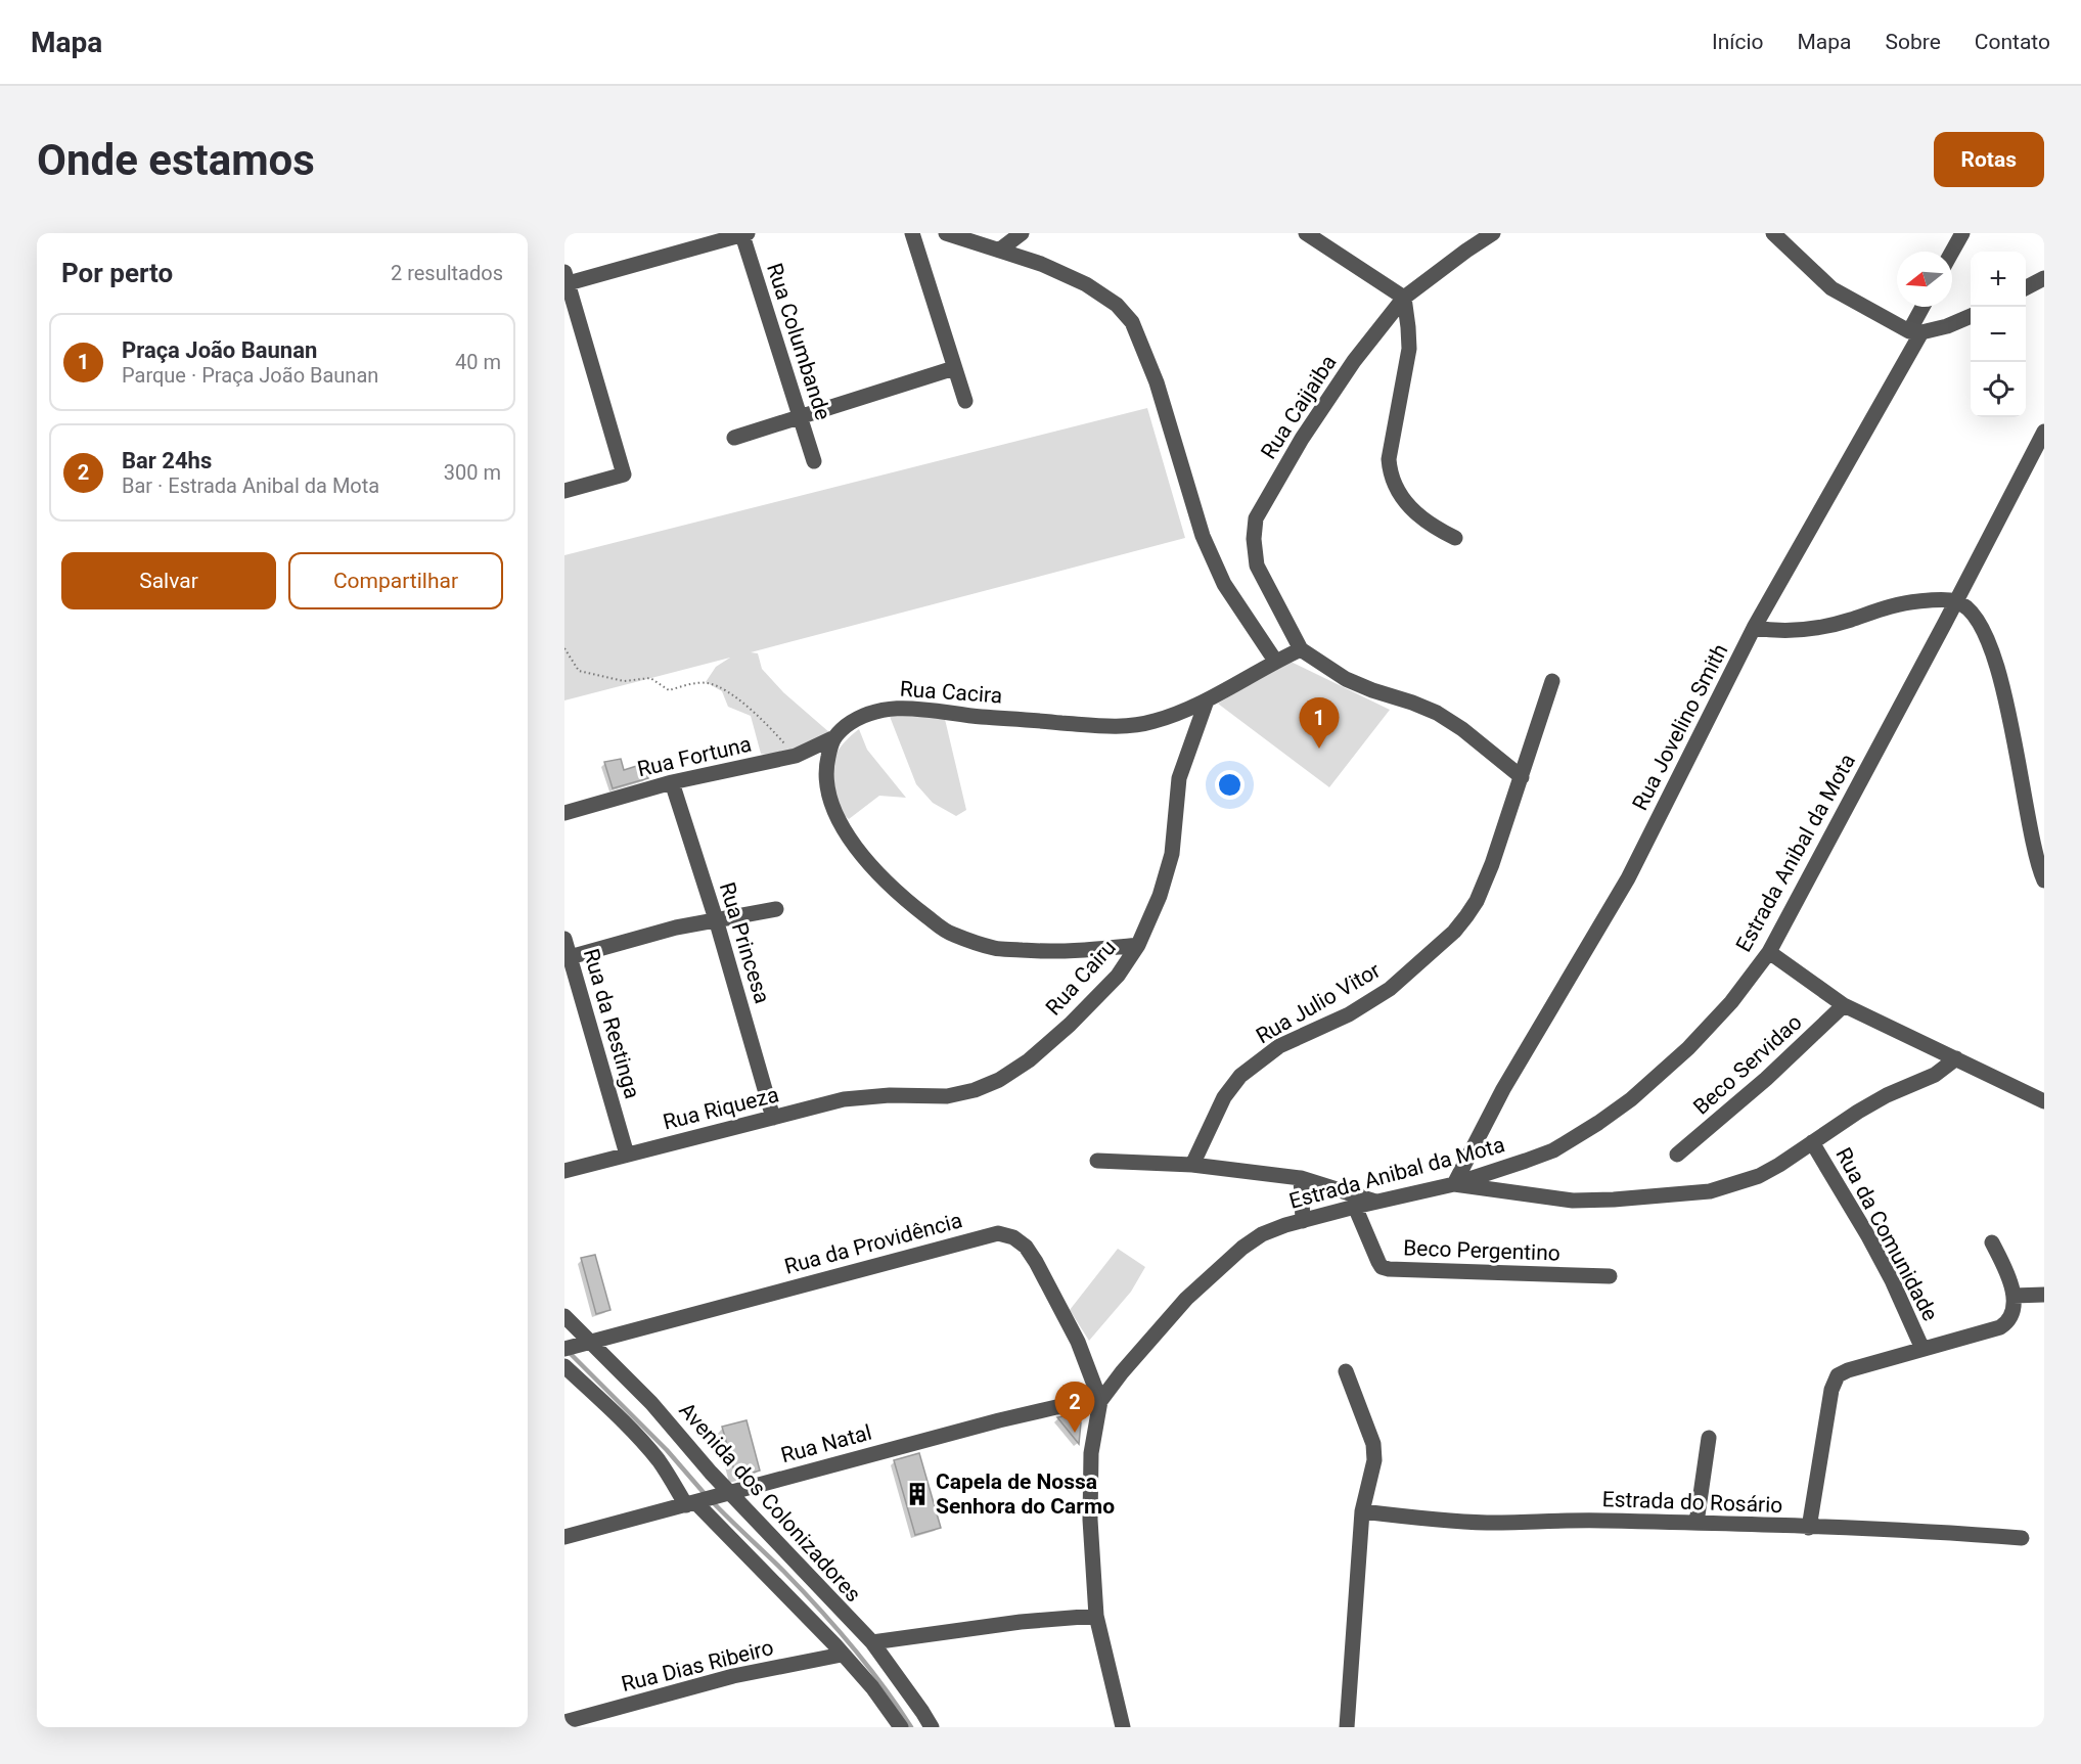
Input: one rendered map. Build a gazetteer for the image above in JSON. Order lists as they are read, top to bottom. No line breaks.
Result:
{"streets":{"street":["Rua Columbande","Rua Caijaiba","Rua Cacira","Rua Jovelino Smith","Rua Fortuna","Estrada Anibal da Mota","Rua Princesa","Rua Cairu","Rua Julio Vitor","Rua da Restinga","Beco Servidao","Rua Riqueza","Rua da Comunidade","Rua da Providência","Beco Pergentino","Rua Natal","Avenida dos Colonizadores","Estrada do Rosário","Rua Dias Ribeiro"]},"crossings":[["Rua Caijaiba","Rua Cacira"],["Rua Cacira","Rua Fortuna"],["Rua Cacira","Rua Cairu"],["Rua Jovelino Smith","Estrada Anibal da Mota"],["Rua Fortuna","Rua Princesa"],["Estrada Anibal da Mota","Rua da Providência"],["Estrada Anibal da Mota","Beco Pergentino"],["Estrada Anibal da Mota","Rua Natal"],["Rua Princesa","Rua Riqueza"],["Rua Cairu","Rua Riqueza"],["Rua da Restinga","Rua Riqueza"],["Rua da Providência","Rua Natal"],["Rua da Providência","Avenida dos Colonizadores"],["Rua Natal","Avenida dos Colonizadores"]],"places":{"building":["Capela de Nossa Senhora do Carmo"]},"north":"left","page":{"header":"Mapa","nav":["Início","Mapa","Sobre","Contato"],"buttons":["Rotas",["Salvar","Compartilhar"]],"title":"Onde estamos","heading":["Por perto","2 resultados"],"map_buttons":["+","−"],"list":[{"mark":"1","name":"Praça João Baunan","note":"Parque · Praça João Baunan","value":"40 m"},{"mark":"2","name":"Bar 24hs","note":"Bar · Estrada Anibal da Mota","value":"300 m"}],"pins":["1","2"]}}
